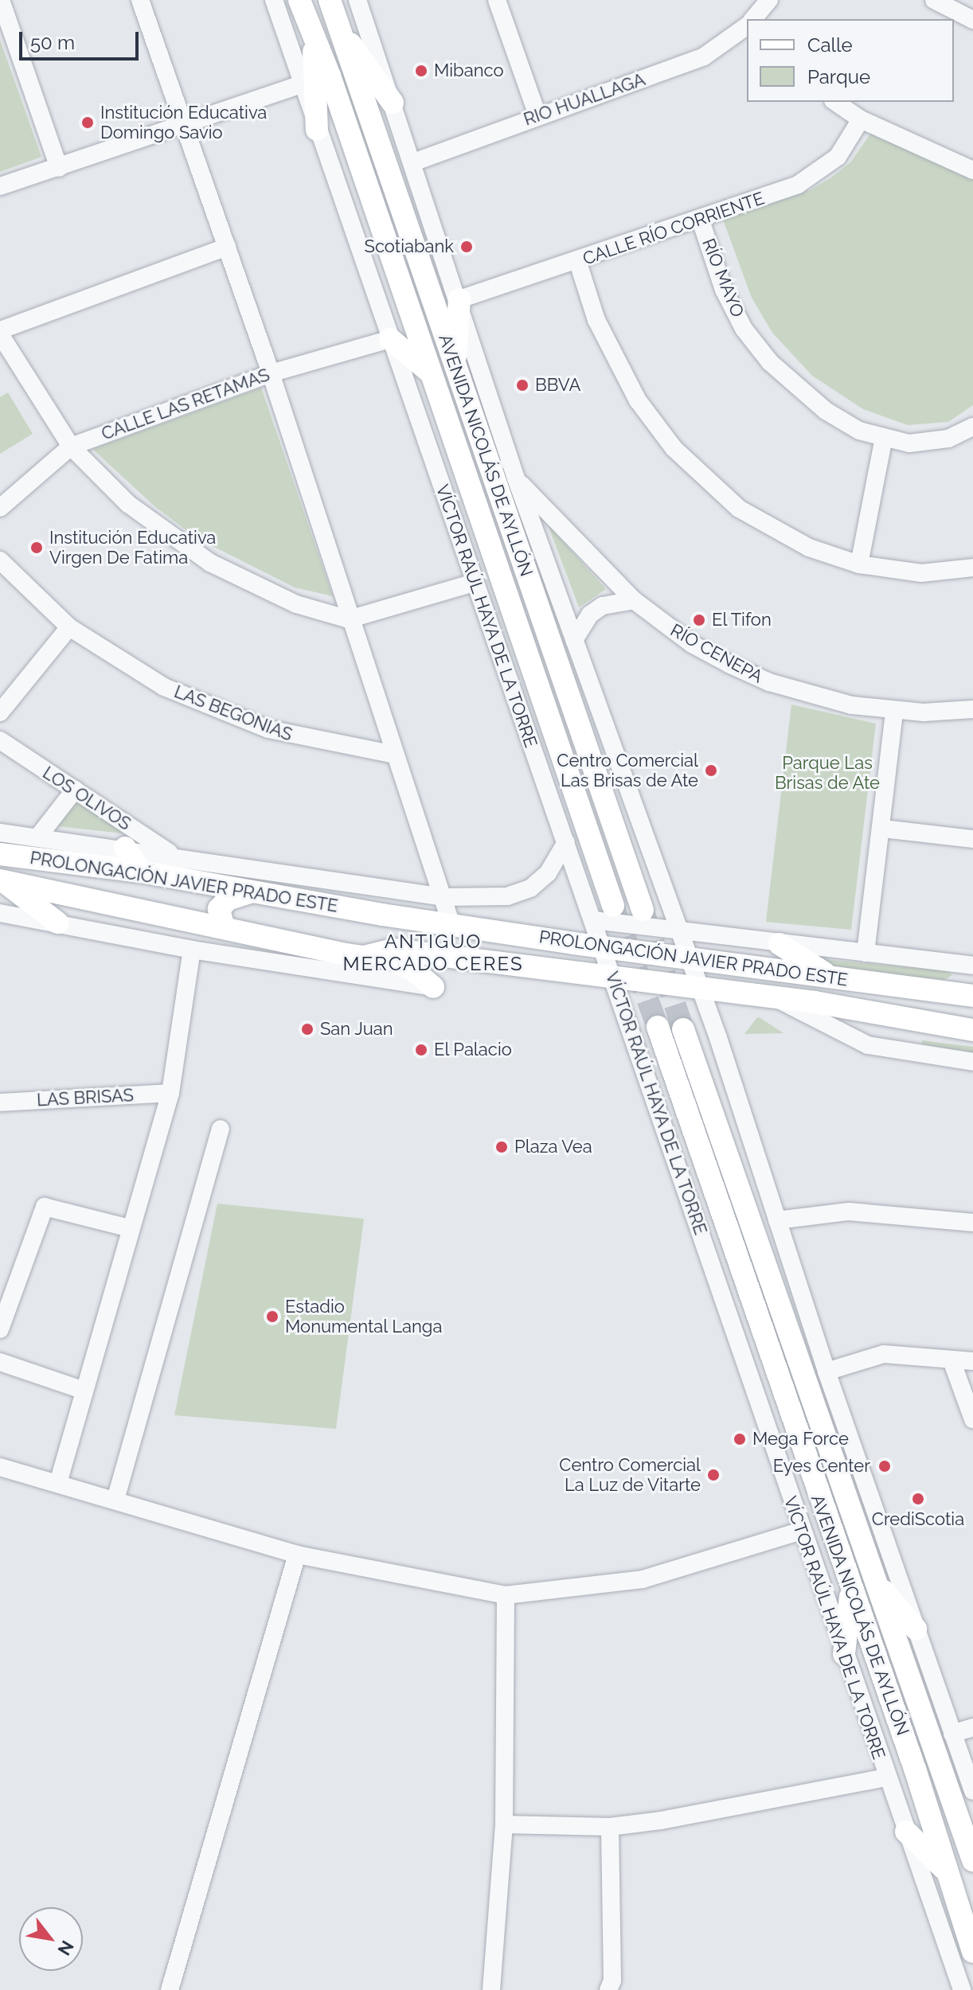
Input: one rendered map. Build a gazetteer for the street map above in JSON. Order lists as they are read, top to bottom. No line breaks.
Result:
{"streets":{"main road":["AVENIDA NICOLÁS DE AYLLÓN","PROLONGACIÓN JAVIER PRADO ESTE"],"street":["RIO HUALLAGA","CALLE RÍO CORRIENTE","RÍO MAYO","CALLE LAS RETAMAS","VÍCTOR RAÚL HAYA DE LA TORRE","RÍO CENEPA","LAS BEGONIAS","LOS OLIVOS","LAS BRISAS"]},"crossings":[["CALLE RÍO CORRIENTE","RÍO MAYO"],["CALLE LAS RETAMAS","VÍCTOR RAÚL HAYA DE LA TORRE"],["VÍCTOR RAÚL HAYA DE LA TORRE","PROLONGACIÓN JAVIER PRADO ESTE"],["LOS OLIVOS","PROLONGACIÓN JAVIER PRADO ESTE"]],"districts":["ANTIGUO MERCADO CERES"],"parks":["Parque Las Brisas de Ate"],"places":["Mibanco","Institución Educativa Domingo Savio","Scotiabank","BBVA","Institución Educativa Virgen De Fatima","El Tifon","Centro Comercial Las Brisas de Ate","San Juan","El Palacio","Plaza Vea","Estadio Monumental Langa","Mega Force","Eyes Center","Centro Comercial La Luz de Vitarte","CrediScotia"],"legend":["Calle","Parque"],"scale_bar":"50 m","north":"bottom right"}
